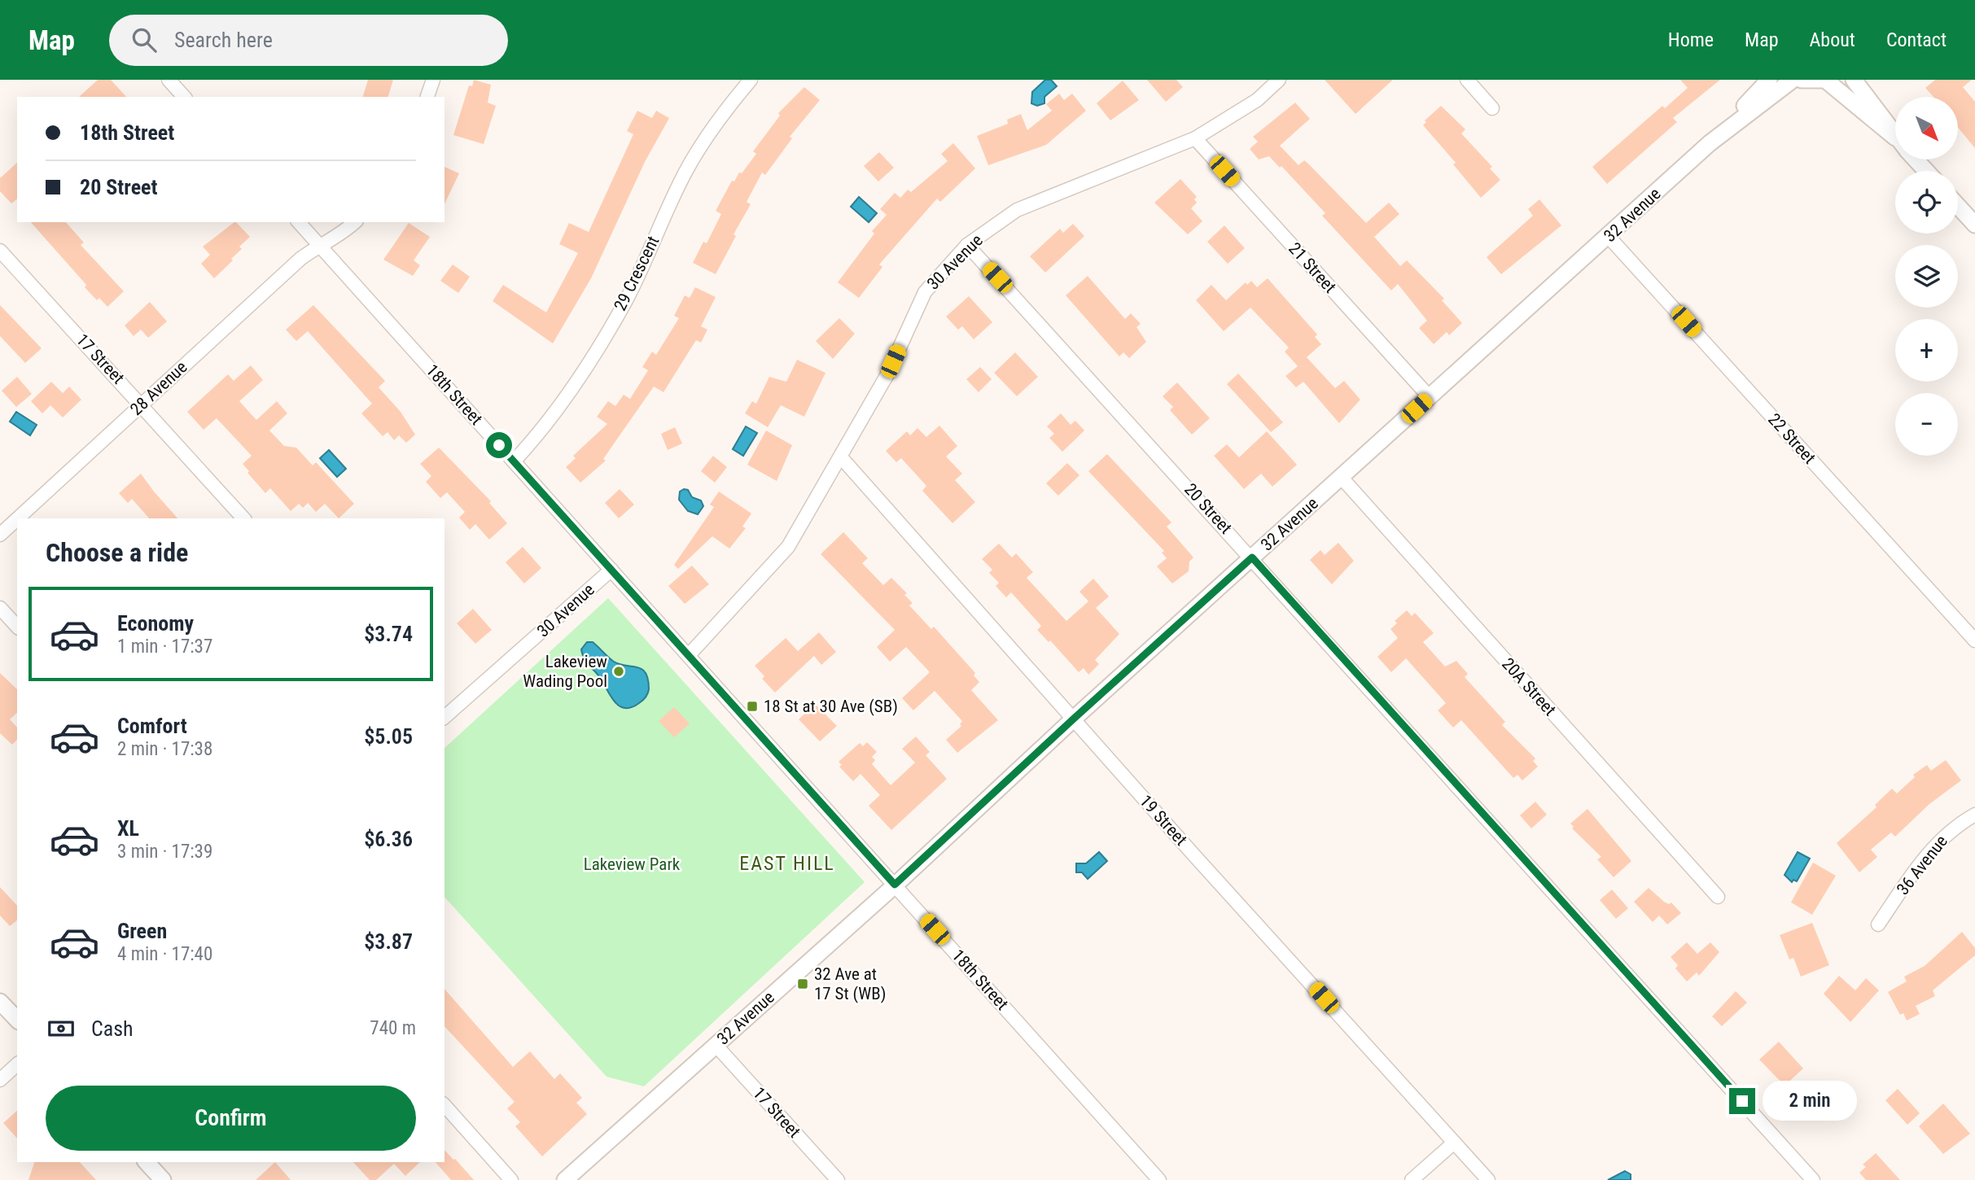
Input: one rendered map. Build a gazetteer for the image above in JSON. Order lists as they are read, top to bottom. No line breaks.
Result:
{"streets":{"street":["32 Avenue","30 Avenue","21 Street","29 Crescent","17 Street","28 Avenue","18th Street","22 Street","20 Street","20A Street","19 Street","36 Avenue"]},"crossings":[["32 Avenue","21 Street"],["32 Avenue","17 Street"],["32 Avenue","18th Street"],["32 Avenue","22 Street"],["32 Avenue","20 Street"],["32 Avenue","20A Street"],["32 Avenue","19 Street"],["30 Avenue","21 Street"],["30 Avenue","18th Street"],["30 Avenue","20 Street"],["30 Avenue","19 Street"],["29 Crescent","18th Street"],["17 Street","28 Avenue"],["28 Avenue","18th Street"]],"districts":["EAST HILL"],"parks":["Lakeview Park"],"places":{"other":["Lakeview Wading Pool"],"transit":["18 St at 30 Ave (SB)","32 Ave at 17 St (WB)"]},"north":"bottom right","page":{"header":"Map","search":"Search here","nav":["Home","Map","About","Contact"],"map_buttons":["+","−"],"banner":["18th Street","20 Street"],"heading":"Choose a ride","list":[{"name":"Economy","note":"1 min · 17:37","value":"$3.74"},{"name":"Comfort","note":"2 min · 17:38","value":"$5.05"},{"name":"XL","note":"3 min · 17:39","value":"$6.36"},{"name":"Green","note":"4 min · 17:40","value":"$3.87"}],"pay":["Cash","740 m"],"buttons":"Confirm","bubble":"2 min"}}
